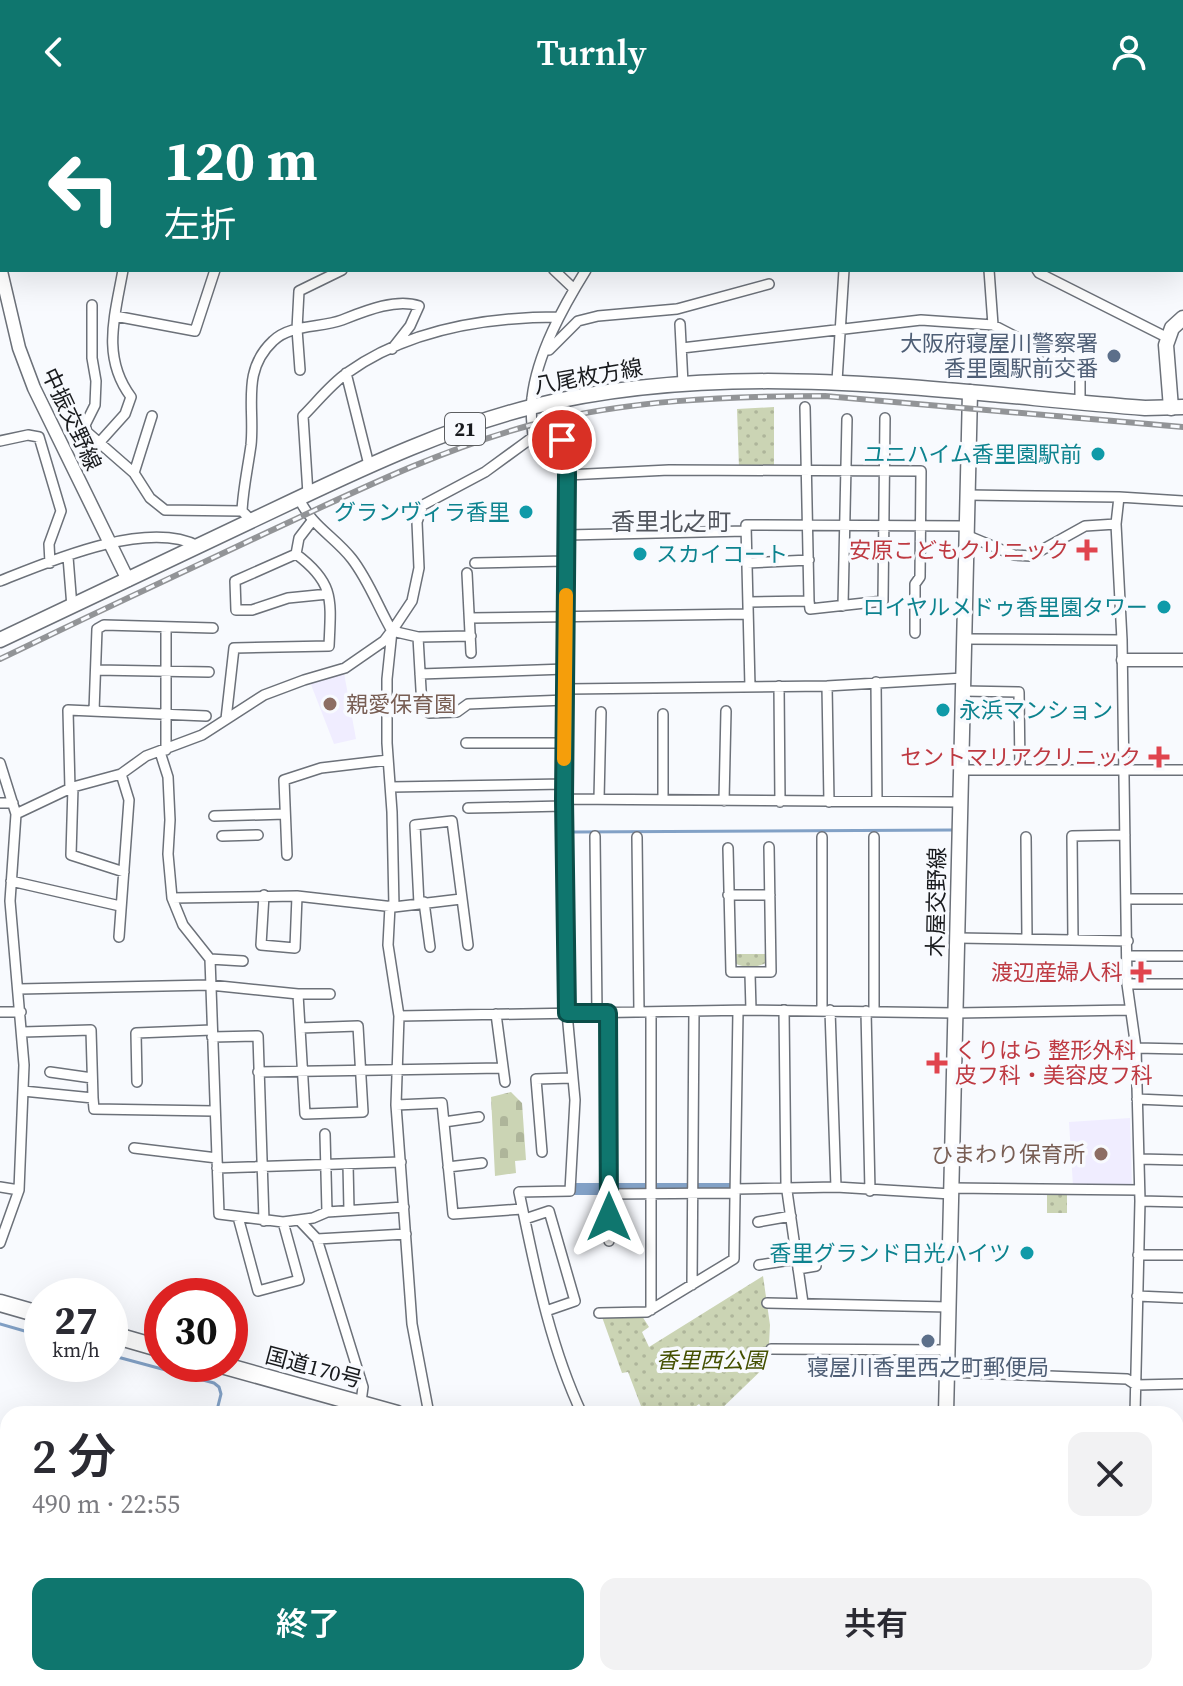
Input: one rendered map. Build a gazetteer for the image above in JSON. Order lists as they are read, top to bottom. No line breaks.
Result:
{"streets":{"highway":["国道170号"],"main road":["八尾枚方線","21","木屋交野線"],"street":["中振交野線"]},"crossings":[["八尾枚方線","中振交野線"],["八尾枚方線","木屋交野線"]],"districts":["香里北之町"],"parks":["香里西公園"],"places":{"other":["大阪府寝屋川警察署 香里園駅前交番","ユニハイム香里園駅前","グランヴィラ香里","スカイコート","ロイヤルメドゥ香里園タワー","親愛保育園","永浜マンション","ひまわり保育所","香里グランド日光ハイツ","寝屋川香里西之町郵便局"],"health":["安原こどもクリニック","セントマリアクリニック","渡辺産婦人科","くりはら 整形外科 皮フ科・美容皮フ科"]},"page":{"header":"Turnly","turn":["120 m","左折"],"speed":"27 km/h","limit":"30","heading":["2 分","490 m · 22:55"],"buttons":["終了","共有"]}}
